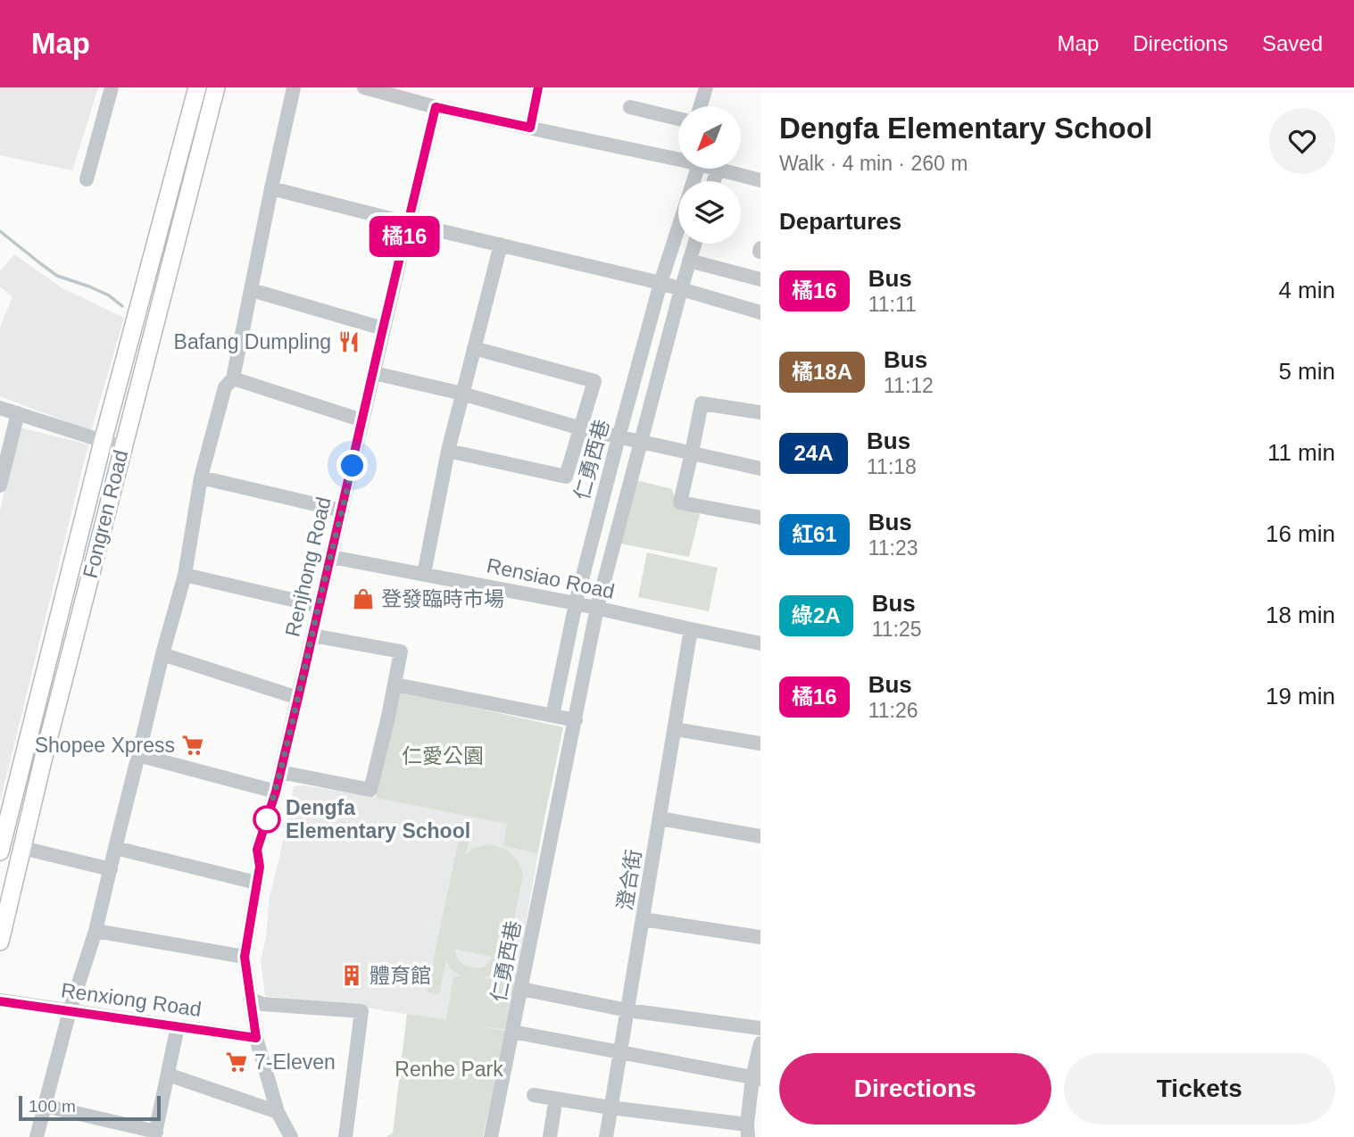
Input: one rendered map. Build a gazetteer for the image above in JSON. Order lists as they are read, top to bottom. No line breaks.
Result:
{"streets":{"main road":["Fongren Road"],"street":["仁勇西巷","Renjhong Road","Rensiao Road","澄合街","Renxiong Road"]},"crossings":[["仁勇西巷","Rensiao Road"],["Renjhong Road","Rensiao Road"],["Renjhong Road","Renxiong Road"],["Rensiao Road","澄合街"]],"parks":["仁愛公園","Renhe Park"],"places":{"restaurant":["Bafang Dumpling"],"shop":["登發臨時市場"],"supermarket":["Shopee Xpress","7-Eleven"],"other":["Dengfa Elementary School"],"building":["體育館"]},"lines":["bus line 橘16"],"scale_bar":"100 m","north":"bottom left","page":{"header":"Map","nav":["Map","Directions","Saved"],"on_map":"橘16","heading":[["Dengfa Elementary School","Walk · 4 min · 260 m"],"Departures"],"list":[{"mark":"橘16","name":"Bus","note":"11:11","value":"4 min"},{"mark":"橘18A","name":"Bus","note":"11:12","value":"5 min"},{"mark":"24A","name":"Bus","note":"11:18","value":"11 min"},{"mark":"紅61","name":"Bus","note":"11:23","value":"16 min"},{"mark":"綠2A","name":"Bus","note":"11:25","value":"18 min"},{"mark":"橘16","name":"Bus","note":"11:26","value":"19 min"}],"buttons":["Directions","Tickets"],"scale":"100 m"}}
